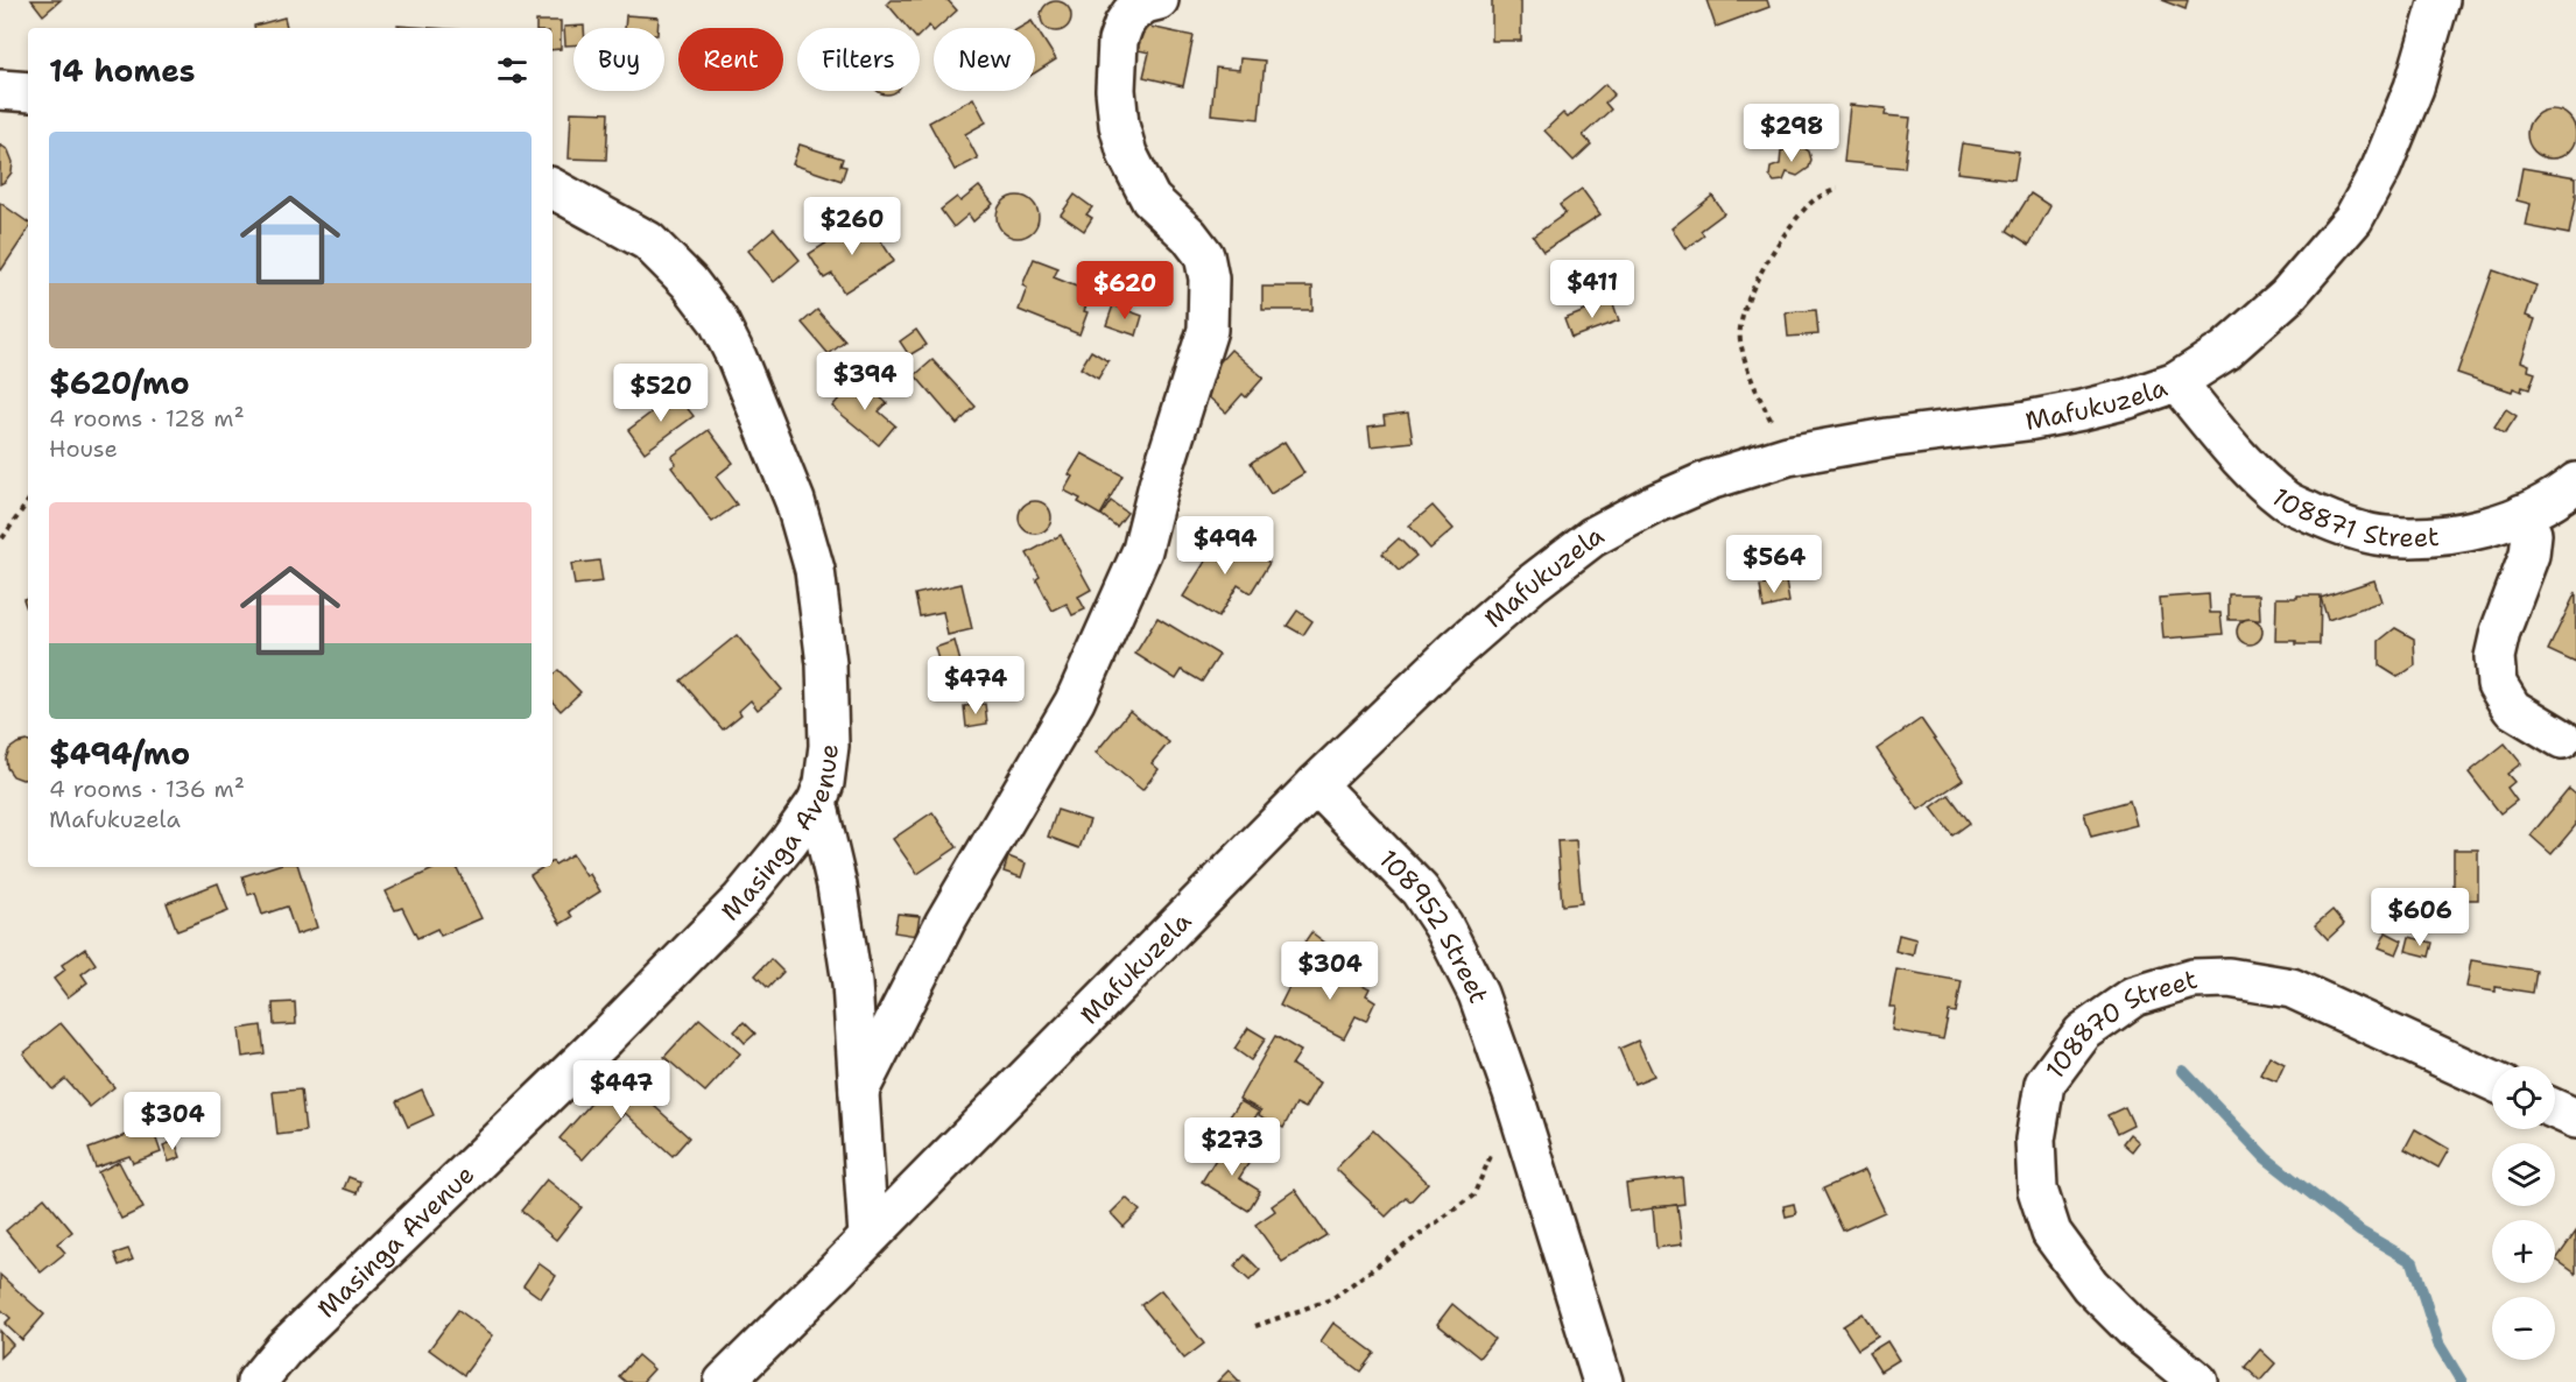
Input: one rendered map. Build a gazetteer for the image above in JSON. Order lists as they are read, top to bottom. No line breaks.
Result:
{"streets":{"street":["Mafukuzela","108871 Street","Masinga Avenue","108952 Street","108870 Street"]},"crossings":[["Mafukuzela","108871 Street"],["Mafukuzela","108952 Street"]],"page":{"chip":["Buy","Rent","Filters","New"],"heading":"14 homes","price":["$298","$260","$411","$620","$394","$520","$494","$564","$474","$606","$304","$447","$304","$273"],"list":[{"name":"$620/mo","note":"4 rooms · 128 m² · House"},{"name":"$494/mo","note":"4 rooms · 136 m² · Mafukuzela"}],"map_buttons":["+","−"]}}
